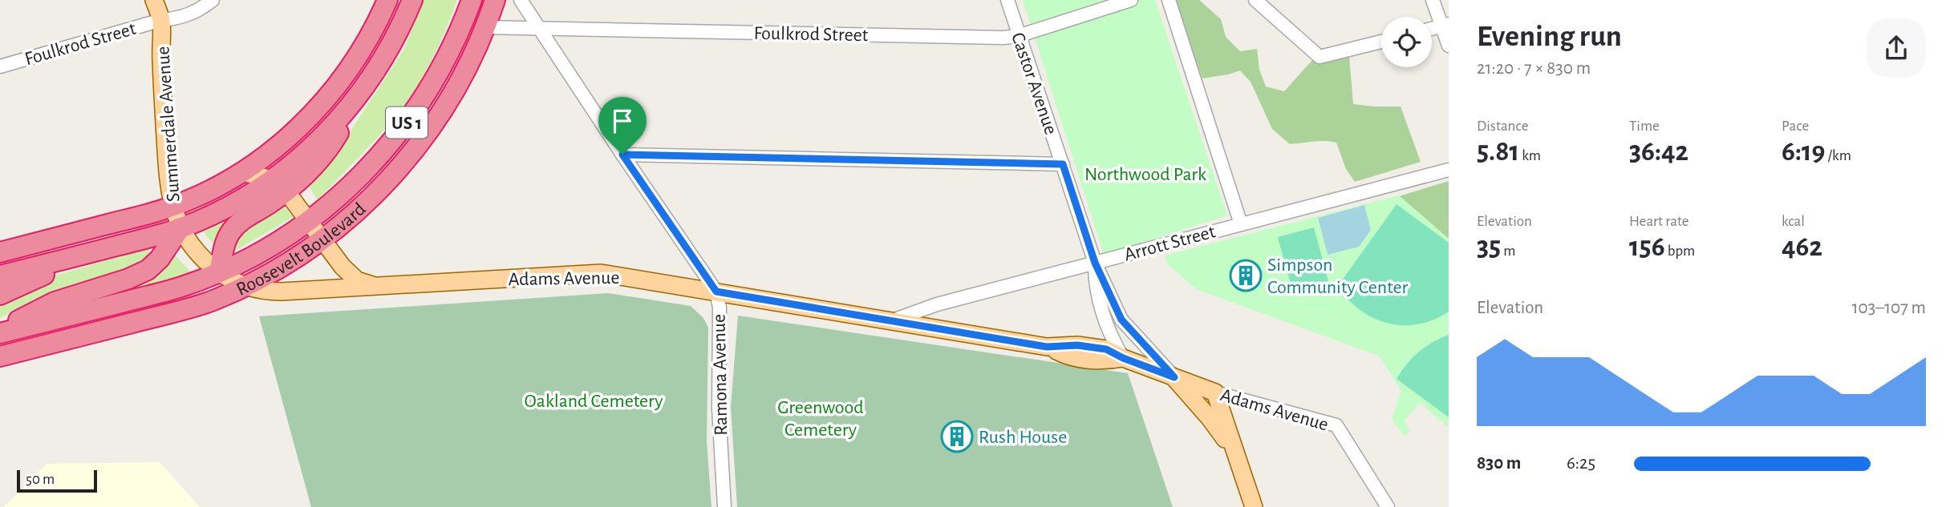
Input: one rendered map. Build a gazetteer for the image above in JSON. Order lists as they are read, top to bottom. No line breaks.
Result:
{"streets":{"highway":["US 1","Roosevelt Boulevard"],"main road":["Castor Avenue","Summerdale Avenue","Adams Avenue"],"street":["Foulkrod Street","Arrott Street","Ramona Avenue"]},"crossings":[["Foulkrod Street","Castor Avenue"],["Foulkrod Street","Summerdale Avenue"],["Foulkrod Street","Roosevelt Boulevard"],["Foulkrod Street","Ramona Avenue"],["Castor Avenue","Arrott Street"],["Castor Avenue","Adams Avenue"],["Summerdale Avenue","Roosevelt Boulevard"],["Summerdale Avenue","Adams Avenue"],["Arrott Street","Adams Avenue"],["Roosevelt Boulevard","Adams Avenue"],["Adams Avenue","Ramona Avenue"]],"parks":["Northwood Park","Oakland Cemetery","Greenwood Cemetery"],"places":{"building":["Simpson Community Center","Rush House"]},"scale_bar":"50 m","page":{"heading":["Evening run","21:20 · 7 × 830 m"],"stats":[["Distance","5.81 km"],["Time","36:42"],["Pace","6:19 /km"],["Elevation","35 m"],["Heart rate","156 bpm"],["kcal","462"]],"chart":["Elevation","103–107 m"],"list":[{"name":"830 m","note":"6:25"}],"scale":"50 m"}}
